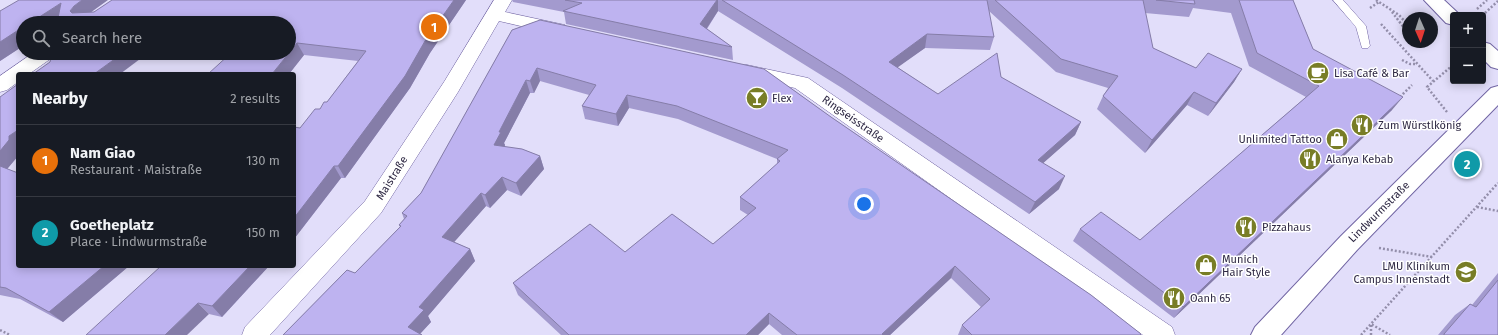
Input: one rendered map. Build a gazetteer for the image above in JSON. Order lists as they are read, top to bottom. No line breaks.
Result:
{"streets":{"main road":["Lindwurmstraße"],"street":["Ringseisstraße","Maistraße"]},"places":{"cafe":["Lisa Café & Bar"],"bar":["Flex"],"restaurant":["Zum Würstlkönig","Alanya Kebab","Pizzahaus","Oanh 65"],"shop":["Unlimited Tattoo","Munich Hair Style"],"school or university":["LMU Klinikum Campus Innenstadt"]},"north":"bottom","page":{"map_buttons":["+","−"],"pins":["1","2"],"search":"Search here","heading":["Nearby","2 results"],"list":[{"mark":"1","name":"Nam Giao","note":"Restaurant · Maistraße","value":"130 m"},{"mark":"2","name":"Goetheplatz","note":"Place · Lindwurmstraße","value":"150 m"}]}}
